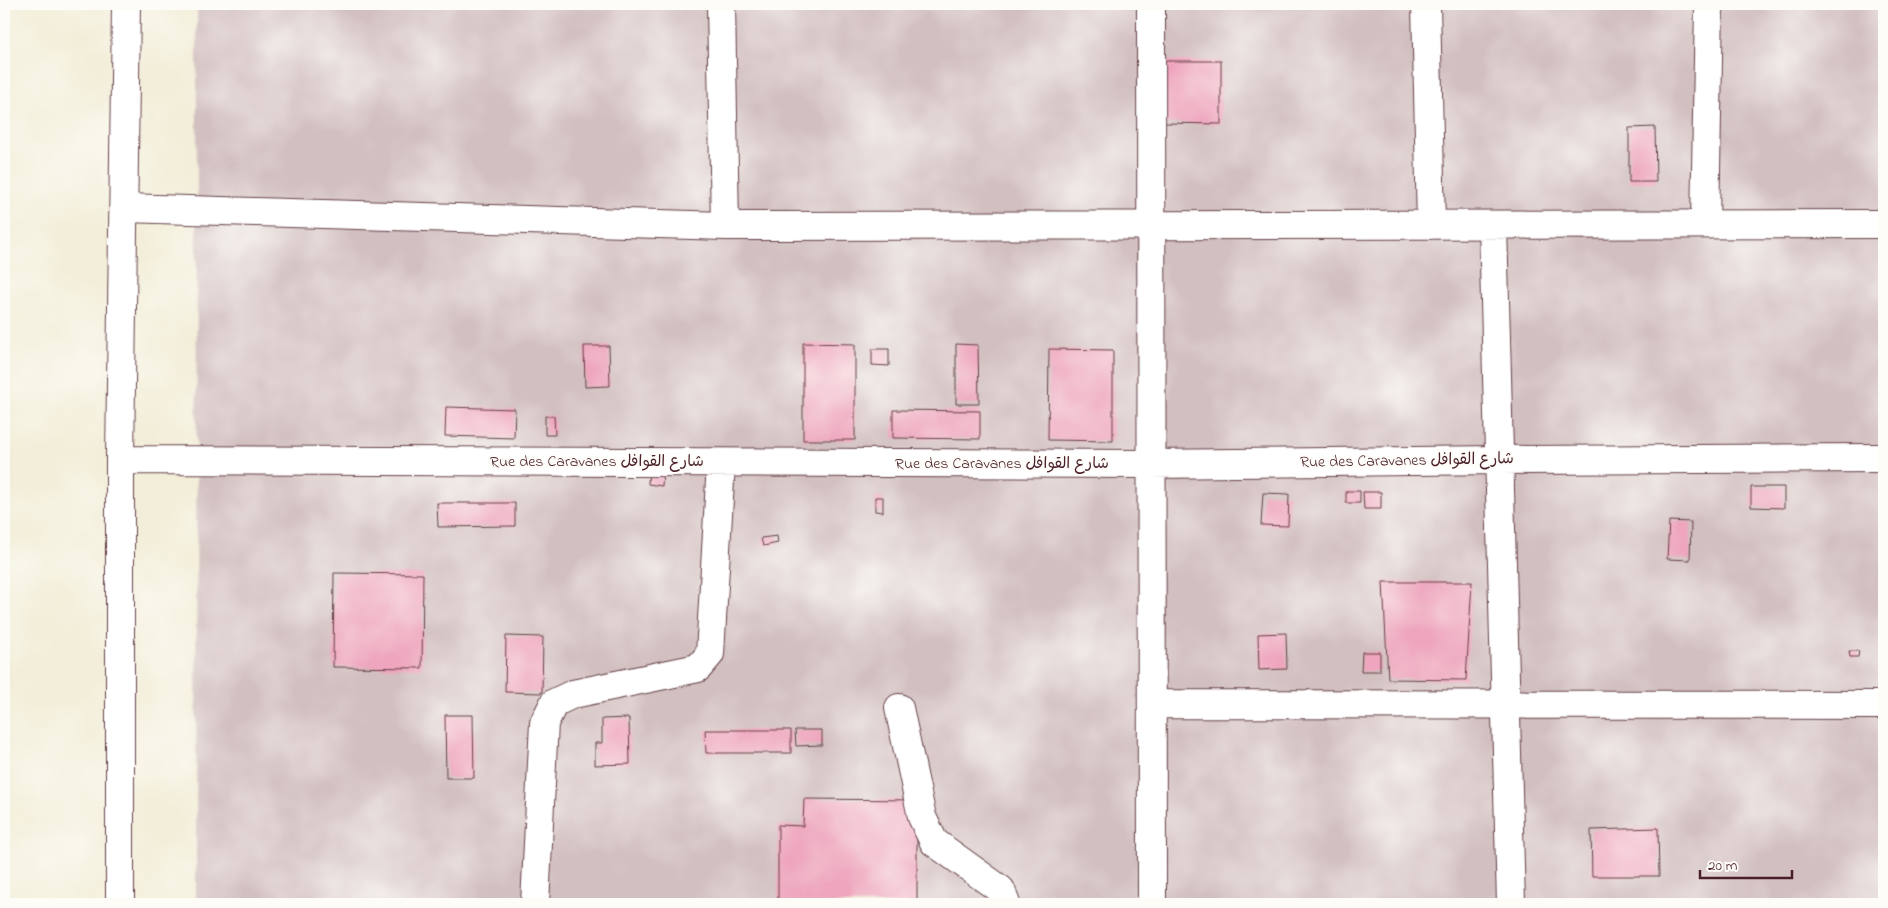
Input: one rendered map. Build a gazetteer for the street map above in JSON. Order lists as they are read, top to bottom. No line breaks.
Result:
{"streets":{"street":["Rue des Caravanes شارع القوافل"]},"scale_bar":"20 m"}
